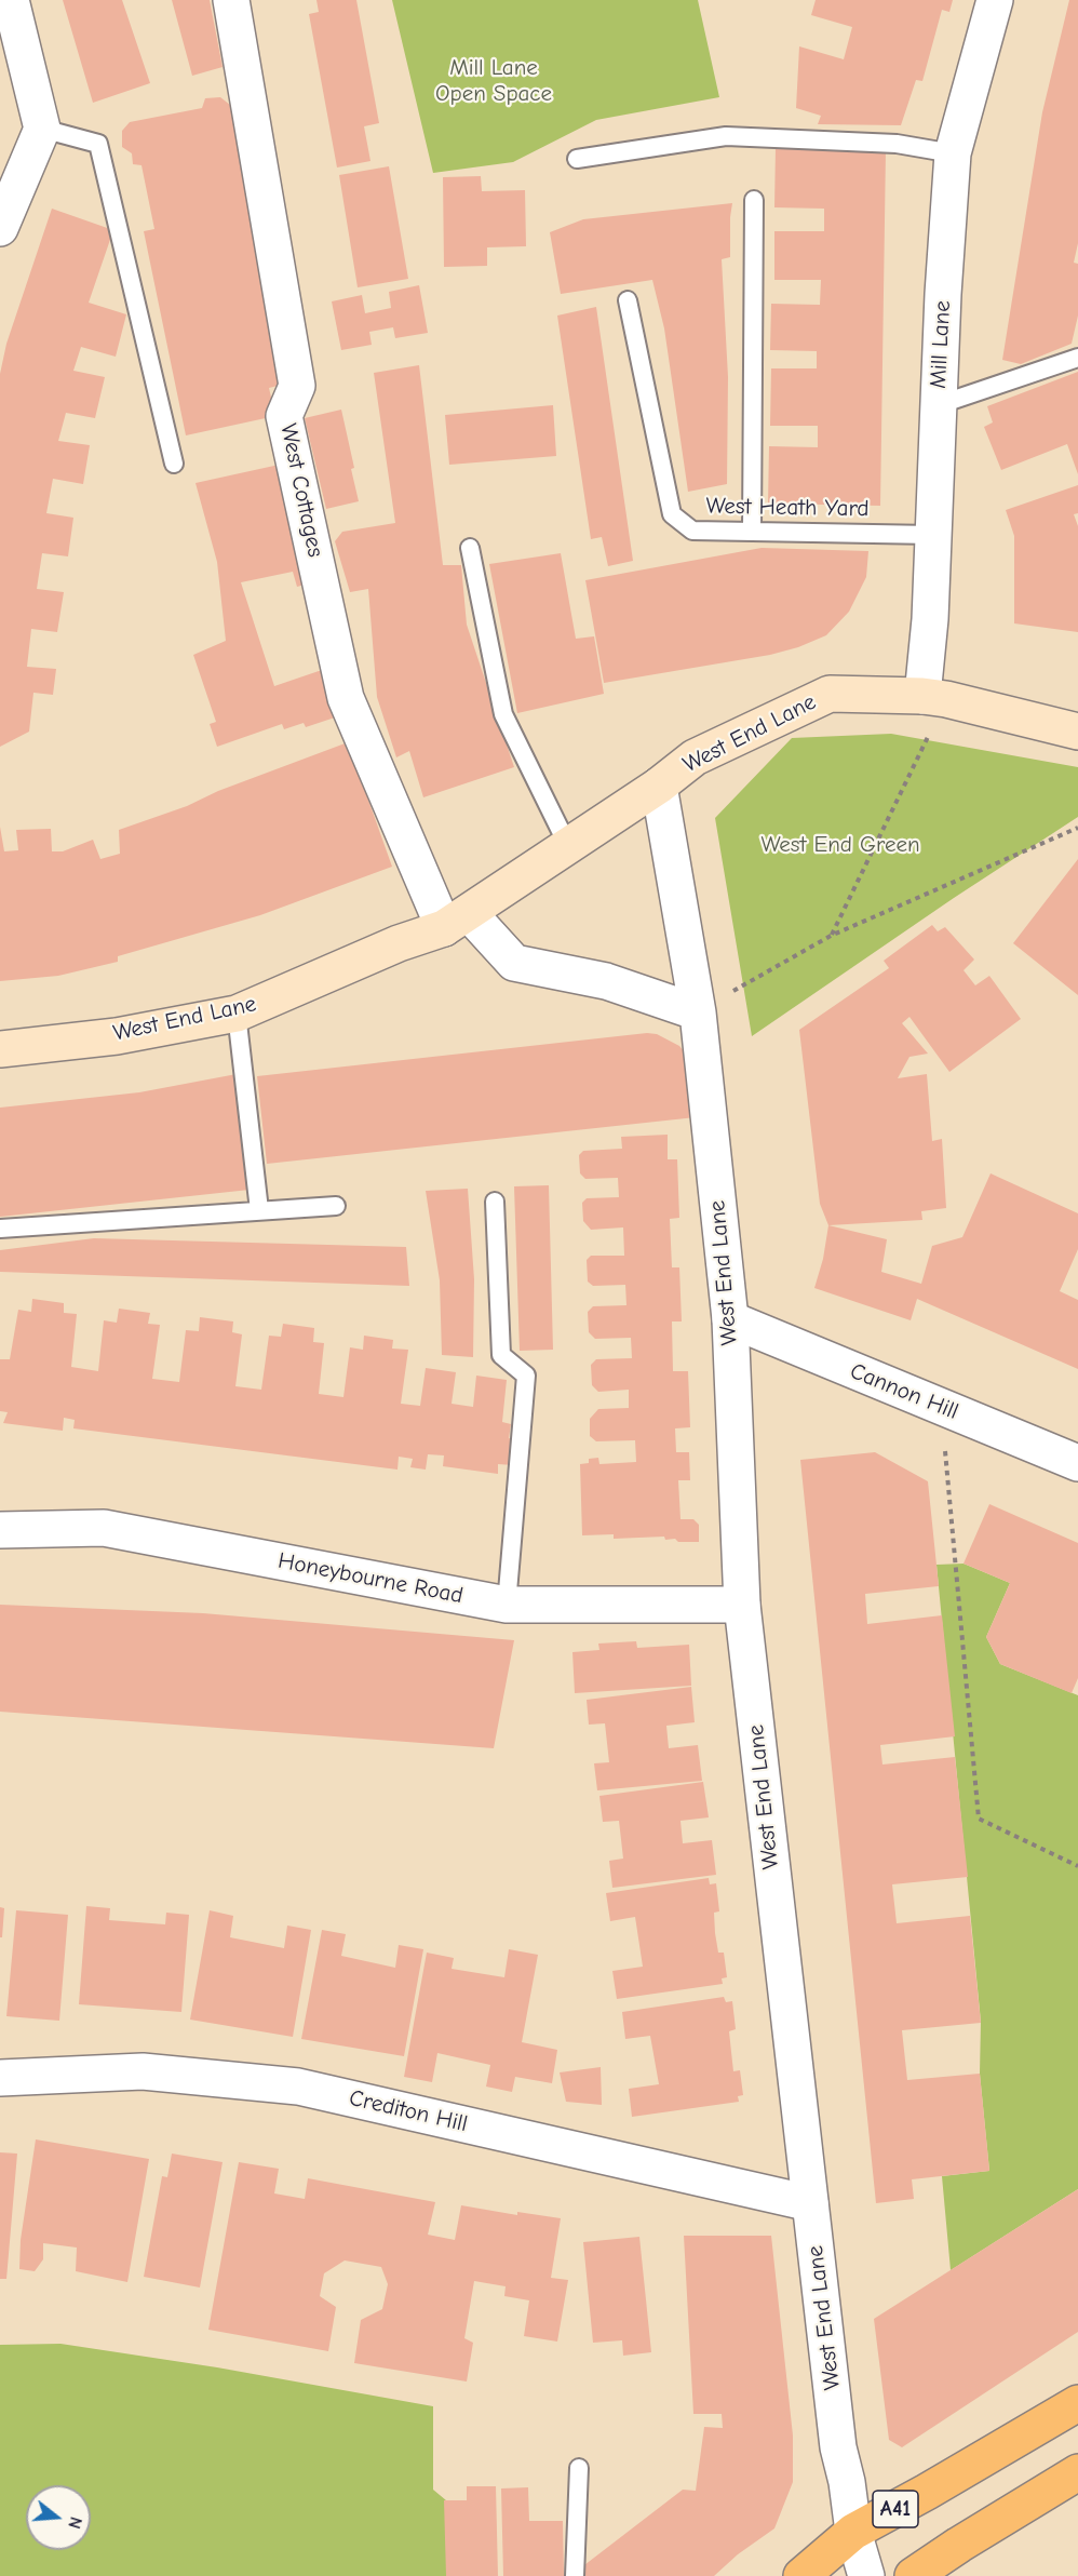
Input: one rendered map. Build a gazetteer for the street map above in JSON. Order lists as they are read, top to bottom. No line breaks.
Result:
{"streets":{"highway":["A41"],"main road":["West End Lane"],"street":["Mill Lane","West Cottages","Cannon Hill","Honeybourne Road","Crediton Hill"],"lane":["West Heath Yard"]},"crossings":[["Mill Lane","West Heath Yard"],["Mill Lane","West End Lane"],["West Cottages","West End Lane"],["West End Lane","Cannon Hill"],["West End Lane","Honeybourne Road"],["West End Lane","Crediton Hill"],["West End Lane","A41"]],"parks":["Mill Lane Open Space","West End Green"],"north":"right"}
